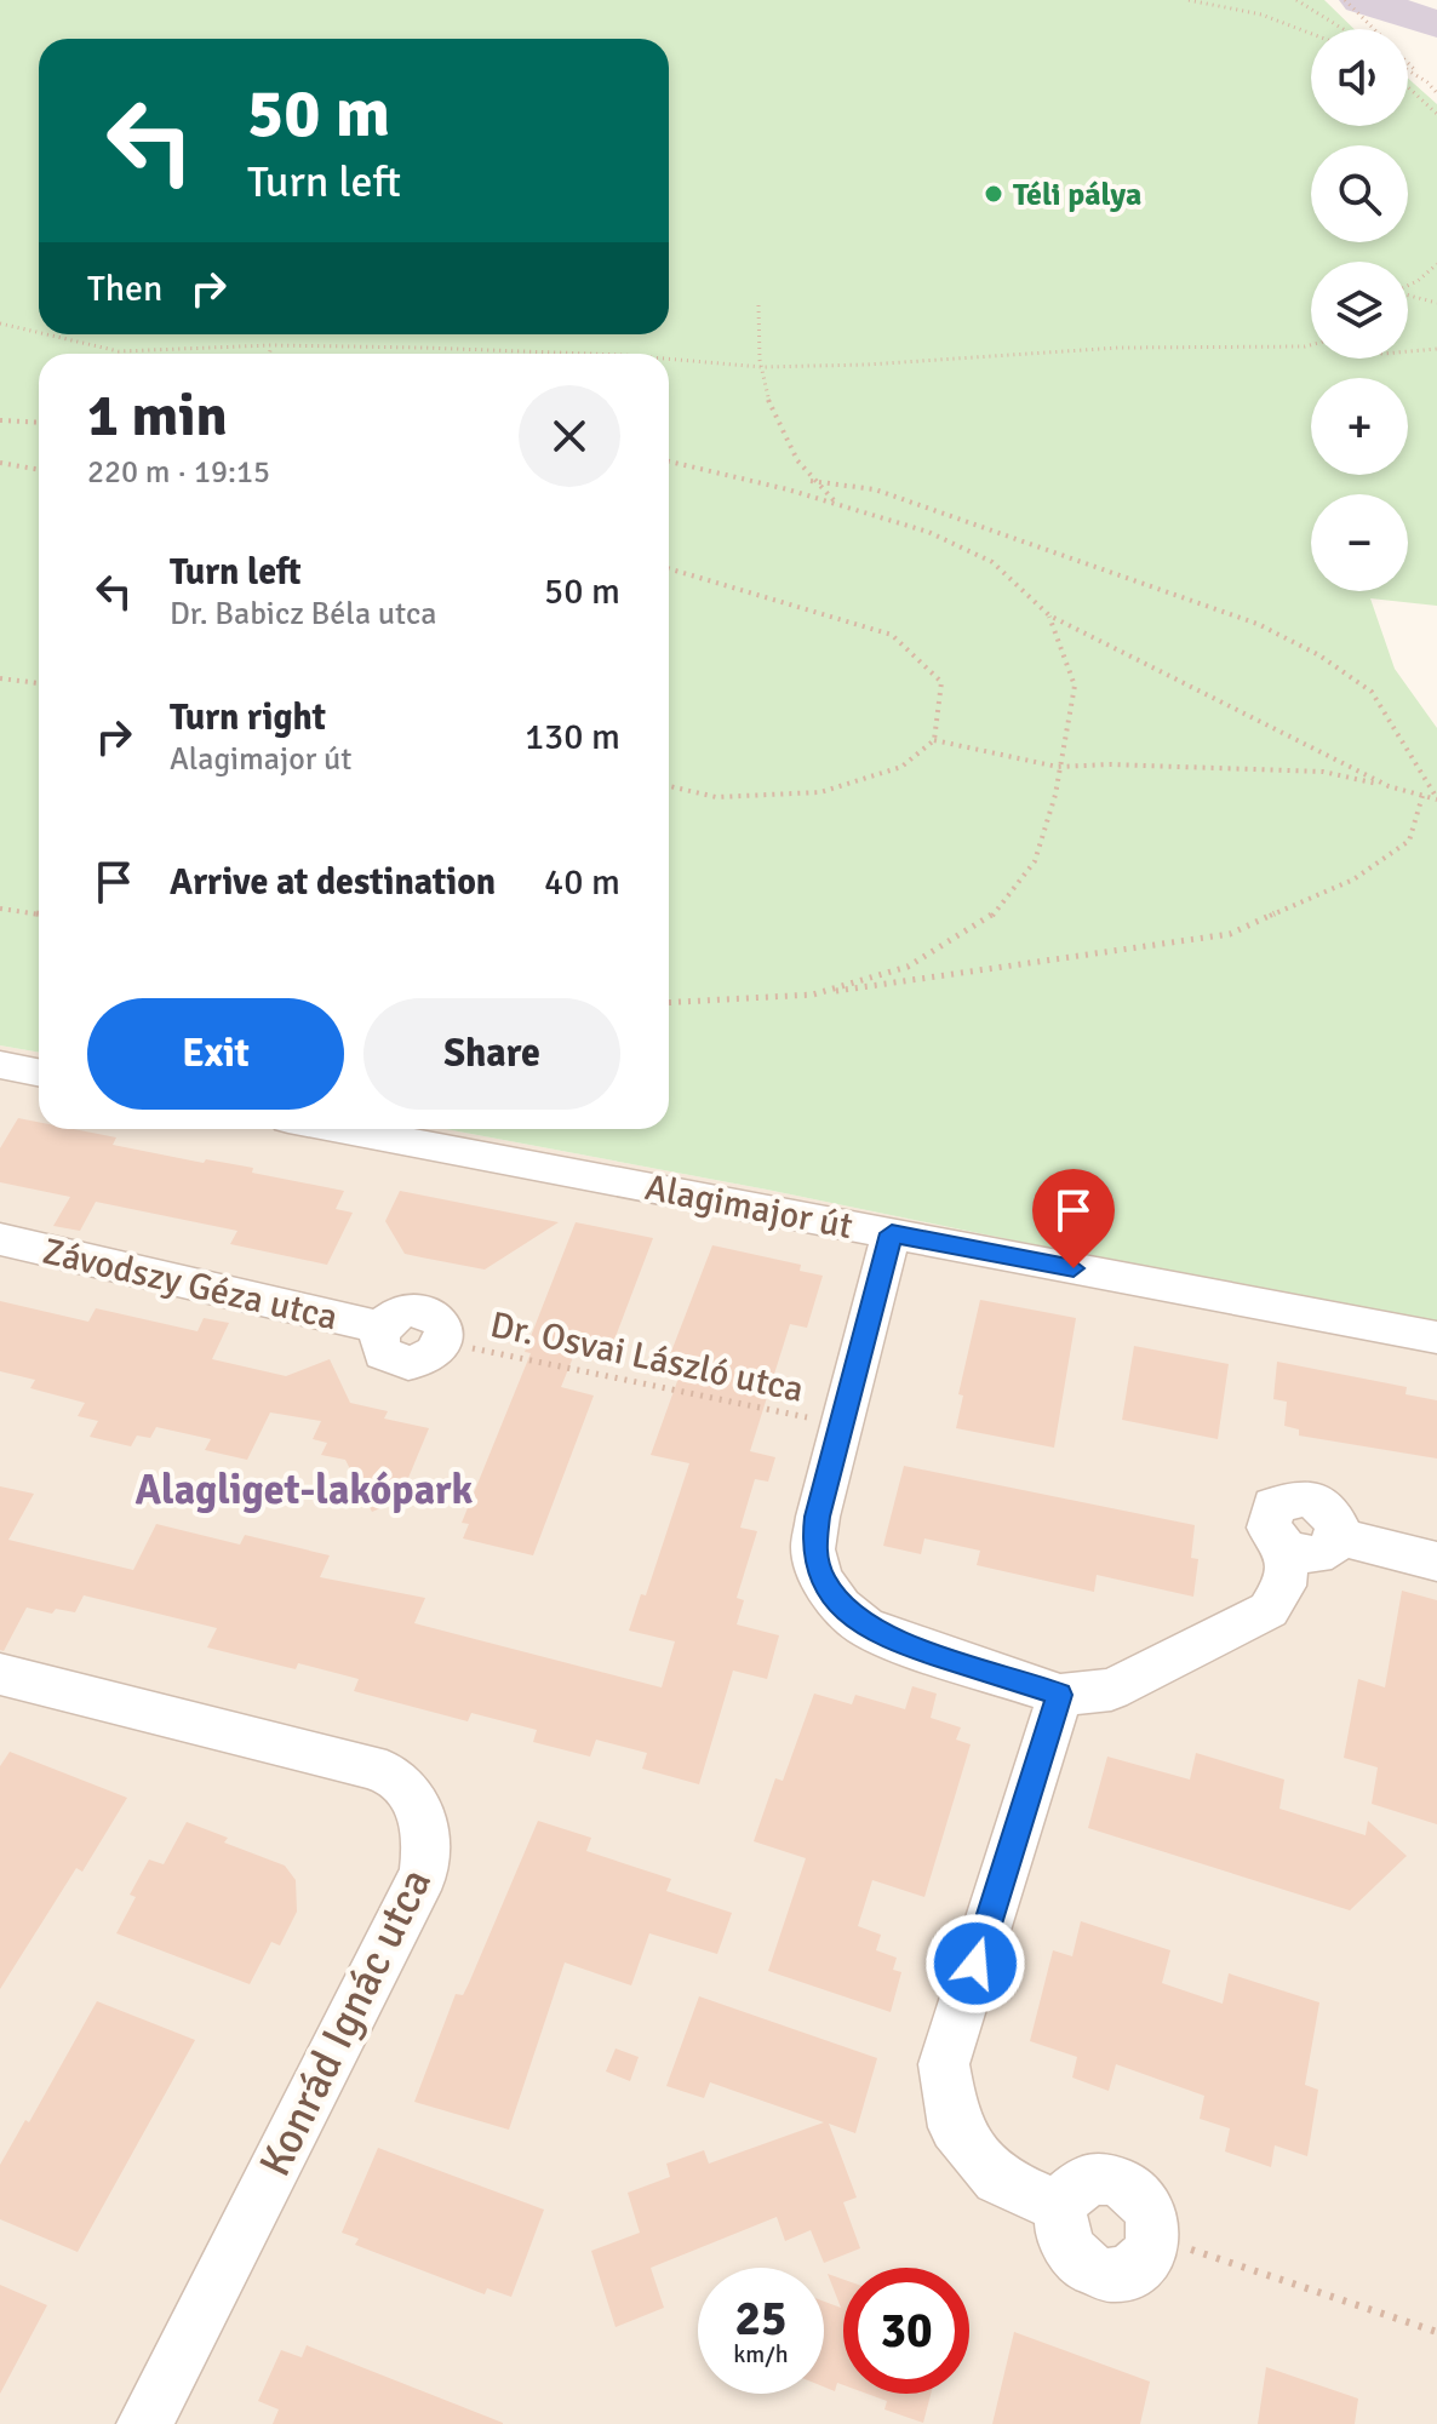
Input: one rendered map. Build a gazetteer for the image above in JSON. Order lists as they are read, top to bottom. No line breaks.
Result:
{"streets":{"street":["Alagimajor út","Závodszy Géza utca","Konrád Ignác utca"],"path":["Dr. Osvai László utca"]},"crossings":[["Závodszy Géza utca","Dr. Osvai László utca"]],"districts":["Alagliget-lakópark"],"places":["Téli pálya"],"page":{"map_buttons":["+","−"],"turn":["50 m","Turn left"],"then":"Then","heading":["1 min","220 m · 19:15"],"list":[{"name":"Turn left","note":"Dr. Babicz Béla utca","value":"50 m"},{"name":"Turn right","note":"Alagimajor út","value":"130 m"},{"name":"Arrive at destination","value":"40 m"}],"buttons":["Exit","Share"],"speed":"25 km/h","limit":"30"}}
